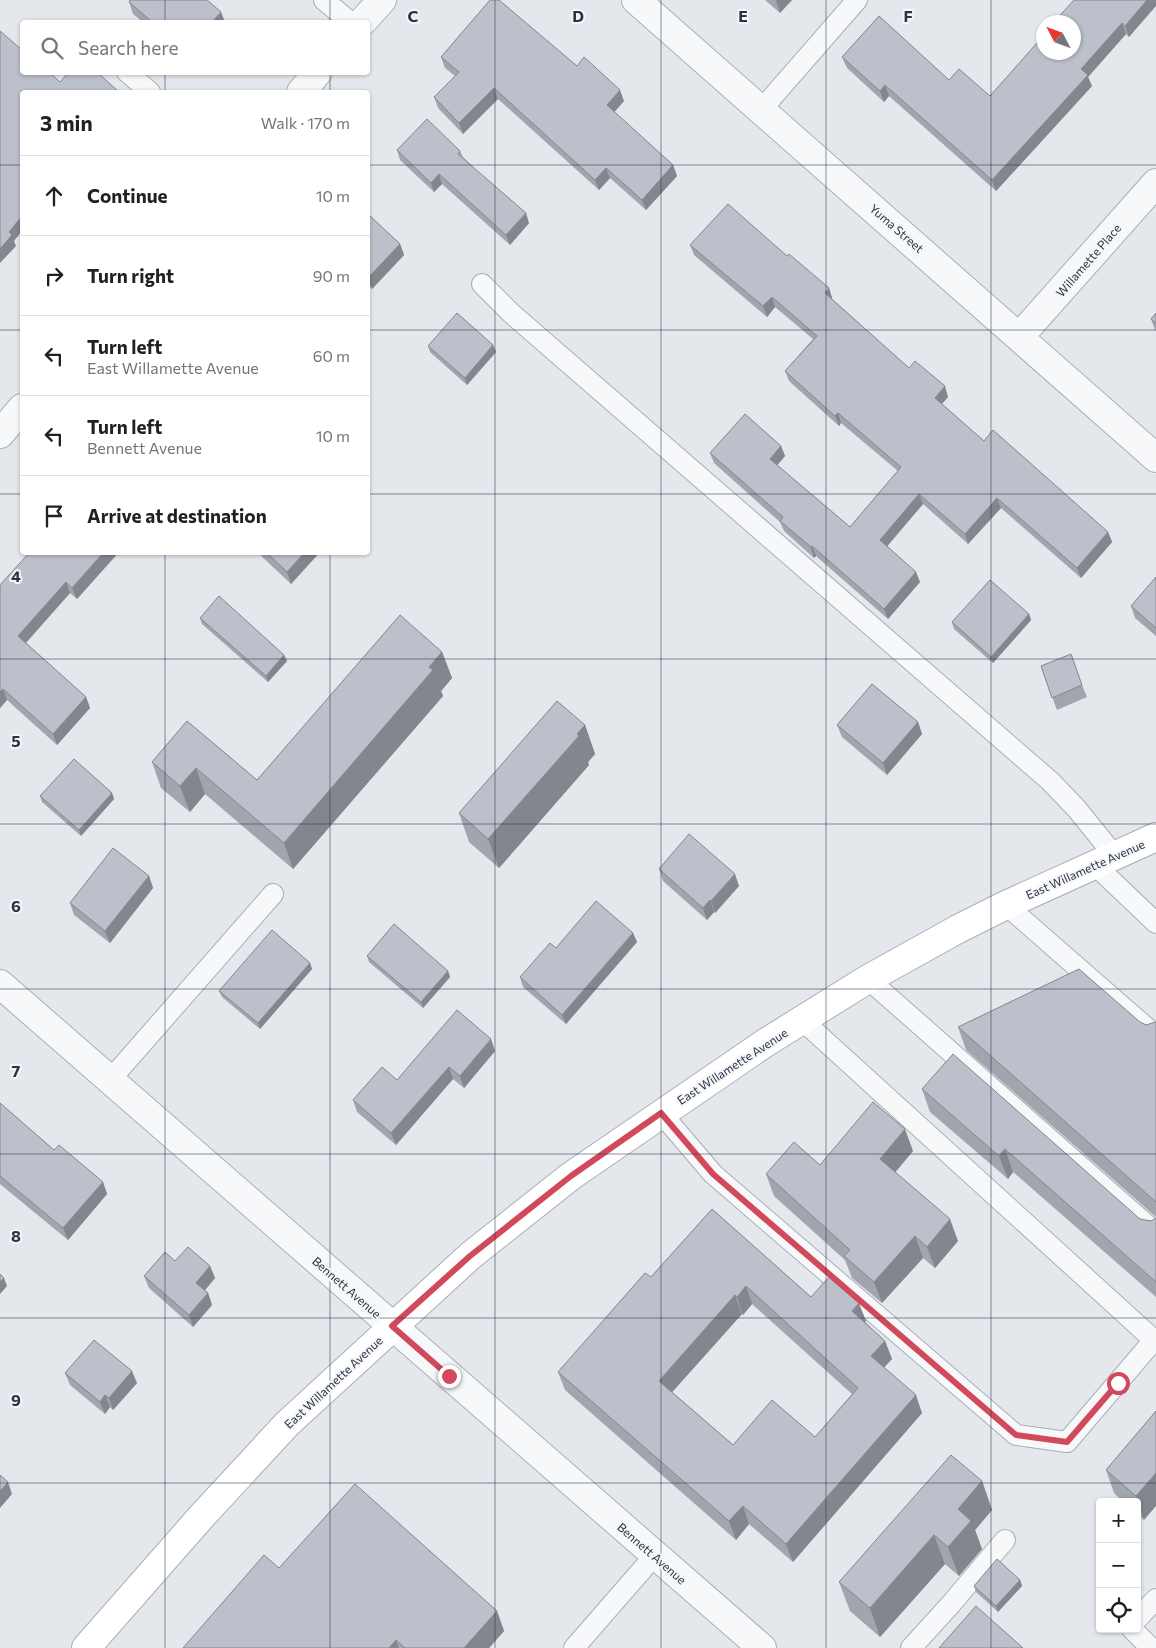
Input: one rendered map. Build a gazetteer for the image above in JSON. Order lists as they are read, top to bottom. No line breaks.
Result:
{"streets":{"street":["Yuma Street","Willamette Place","East Willamette Avenue","Bennett Avenue"]},"crossings":[["Yuma Street","Willamette Place"],["East Willamette Avenue","Bennett Avenue"]],"north":"top left","page":{"search":"Search here","heading":["3 min","Walk · 170 m"],"list":[["Continue","10 m"],["Turn right","90 m"],["Turn left","East Willamette Avenue","60 m"],["Turn left","Bennett Avenue","10 m"],"Arrive at destination"],"map_buttons":["+","−"]},"grid":{"columns":["C","D","E","F"],"rows":["4","5","6","7","8","9"]}}
